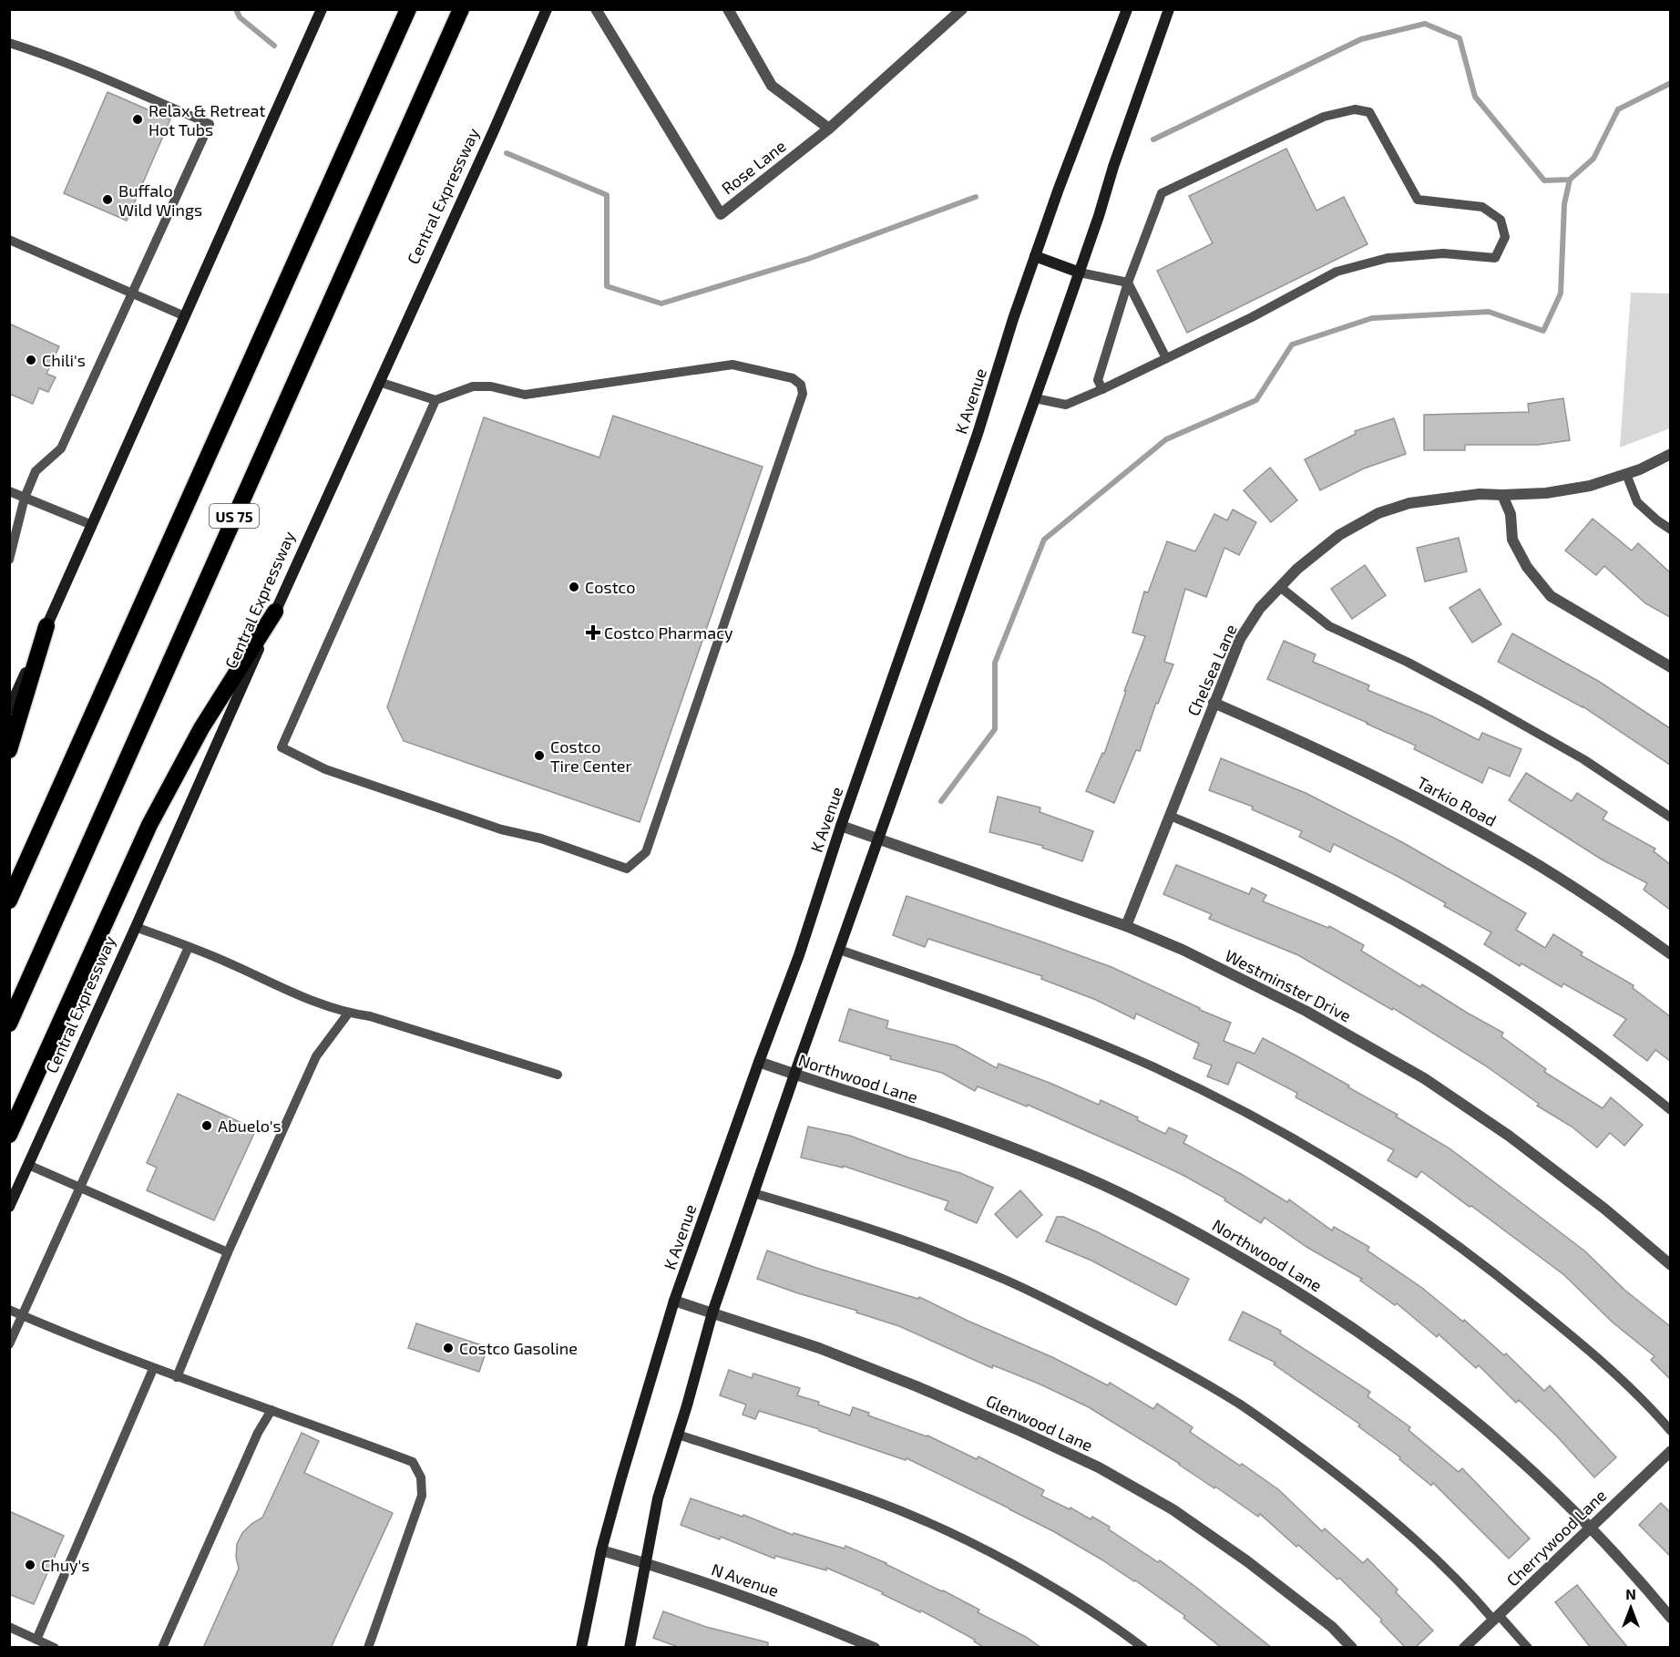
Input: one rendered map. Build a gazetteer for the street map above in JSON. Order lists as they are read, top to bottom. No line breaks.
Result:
{"streets":{"highway":["US 75"],"main road":["Central Expressway","K Avenue"],"street":["Rose Lane","Chelsea Lane","Tarkio Road","Westminster Drive","Northwood Lane","Glenwood Lane","Cherrywood Lane","N Avenue"]},"crossings":[["K Avenue","Westminster Drive"],["K Avenue","Northwood Lane"],["K Avenue","Glenwood Lane"],["K Avenue","N Avenue"],["Chelsea Lane","Tarkio Road"],["Chelsea Lane","Westminster Drive"],["Northwood Lane","Cherrywood Lane"]],"places":{"other":["Relax & Retreat Hot Tubs","Buffalo Wild Wings","Chili's","Costco","Costco Tire Center","Abuelo's","Costco Gasoline","Chuy's"],"health":["Costco Pharmacy"]},"north":"top"}
